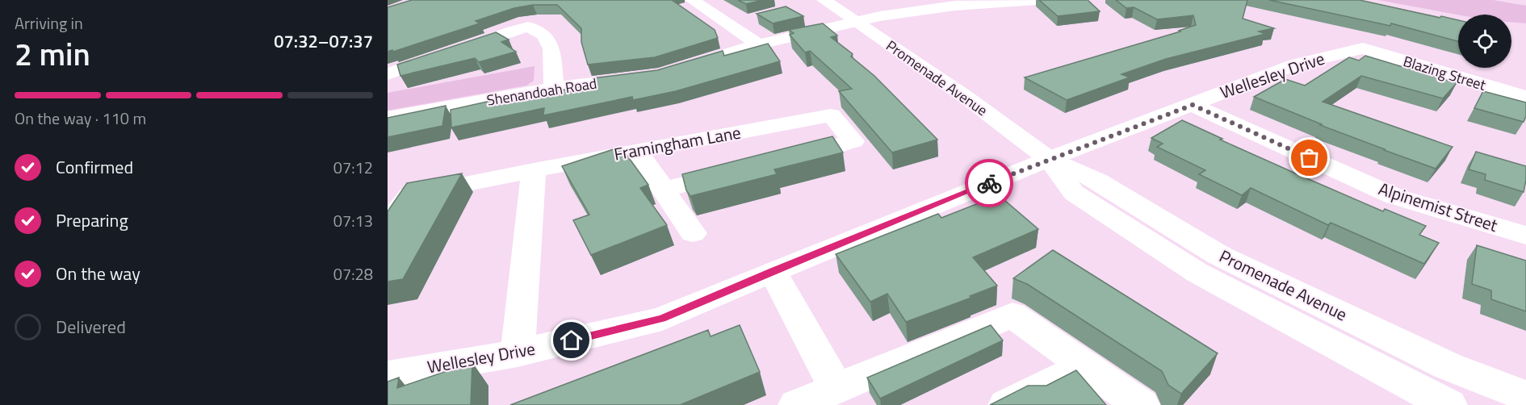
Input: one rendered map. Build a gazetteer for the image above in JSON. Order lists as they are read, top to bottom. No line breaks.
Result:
{"streets":{"street":["Blazing Street","Wellesley Drive","Promenade Avenue","Shenandoah Road","Framingham Lane","Alpinemist Street"]},"crossings":[["Blazing Street","Wellesley Drive"],["Wellesley Drive","Promenade Avenue"],["Wellesley Drive","Alpinemist Street"]],"page":{"heading":["2 min","Arriving in","07:32–07:37"],"bar":"On the way · 110 m","list":[["Confirmed","07:12"],["Preparing","07:13"],["On the way","07:28"],"Delivered"]}}
